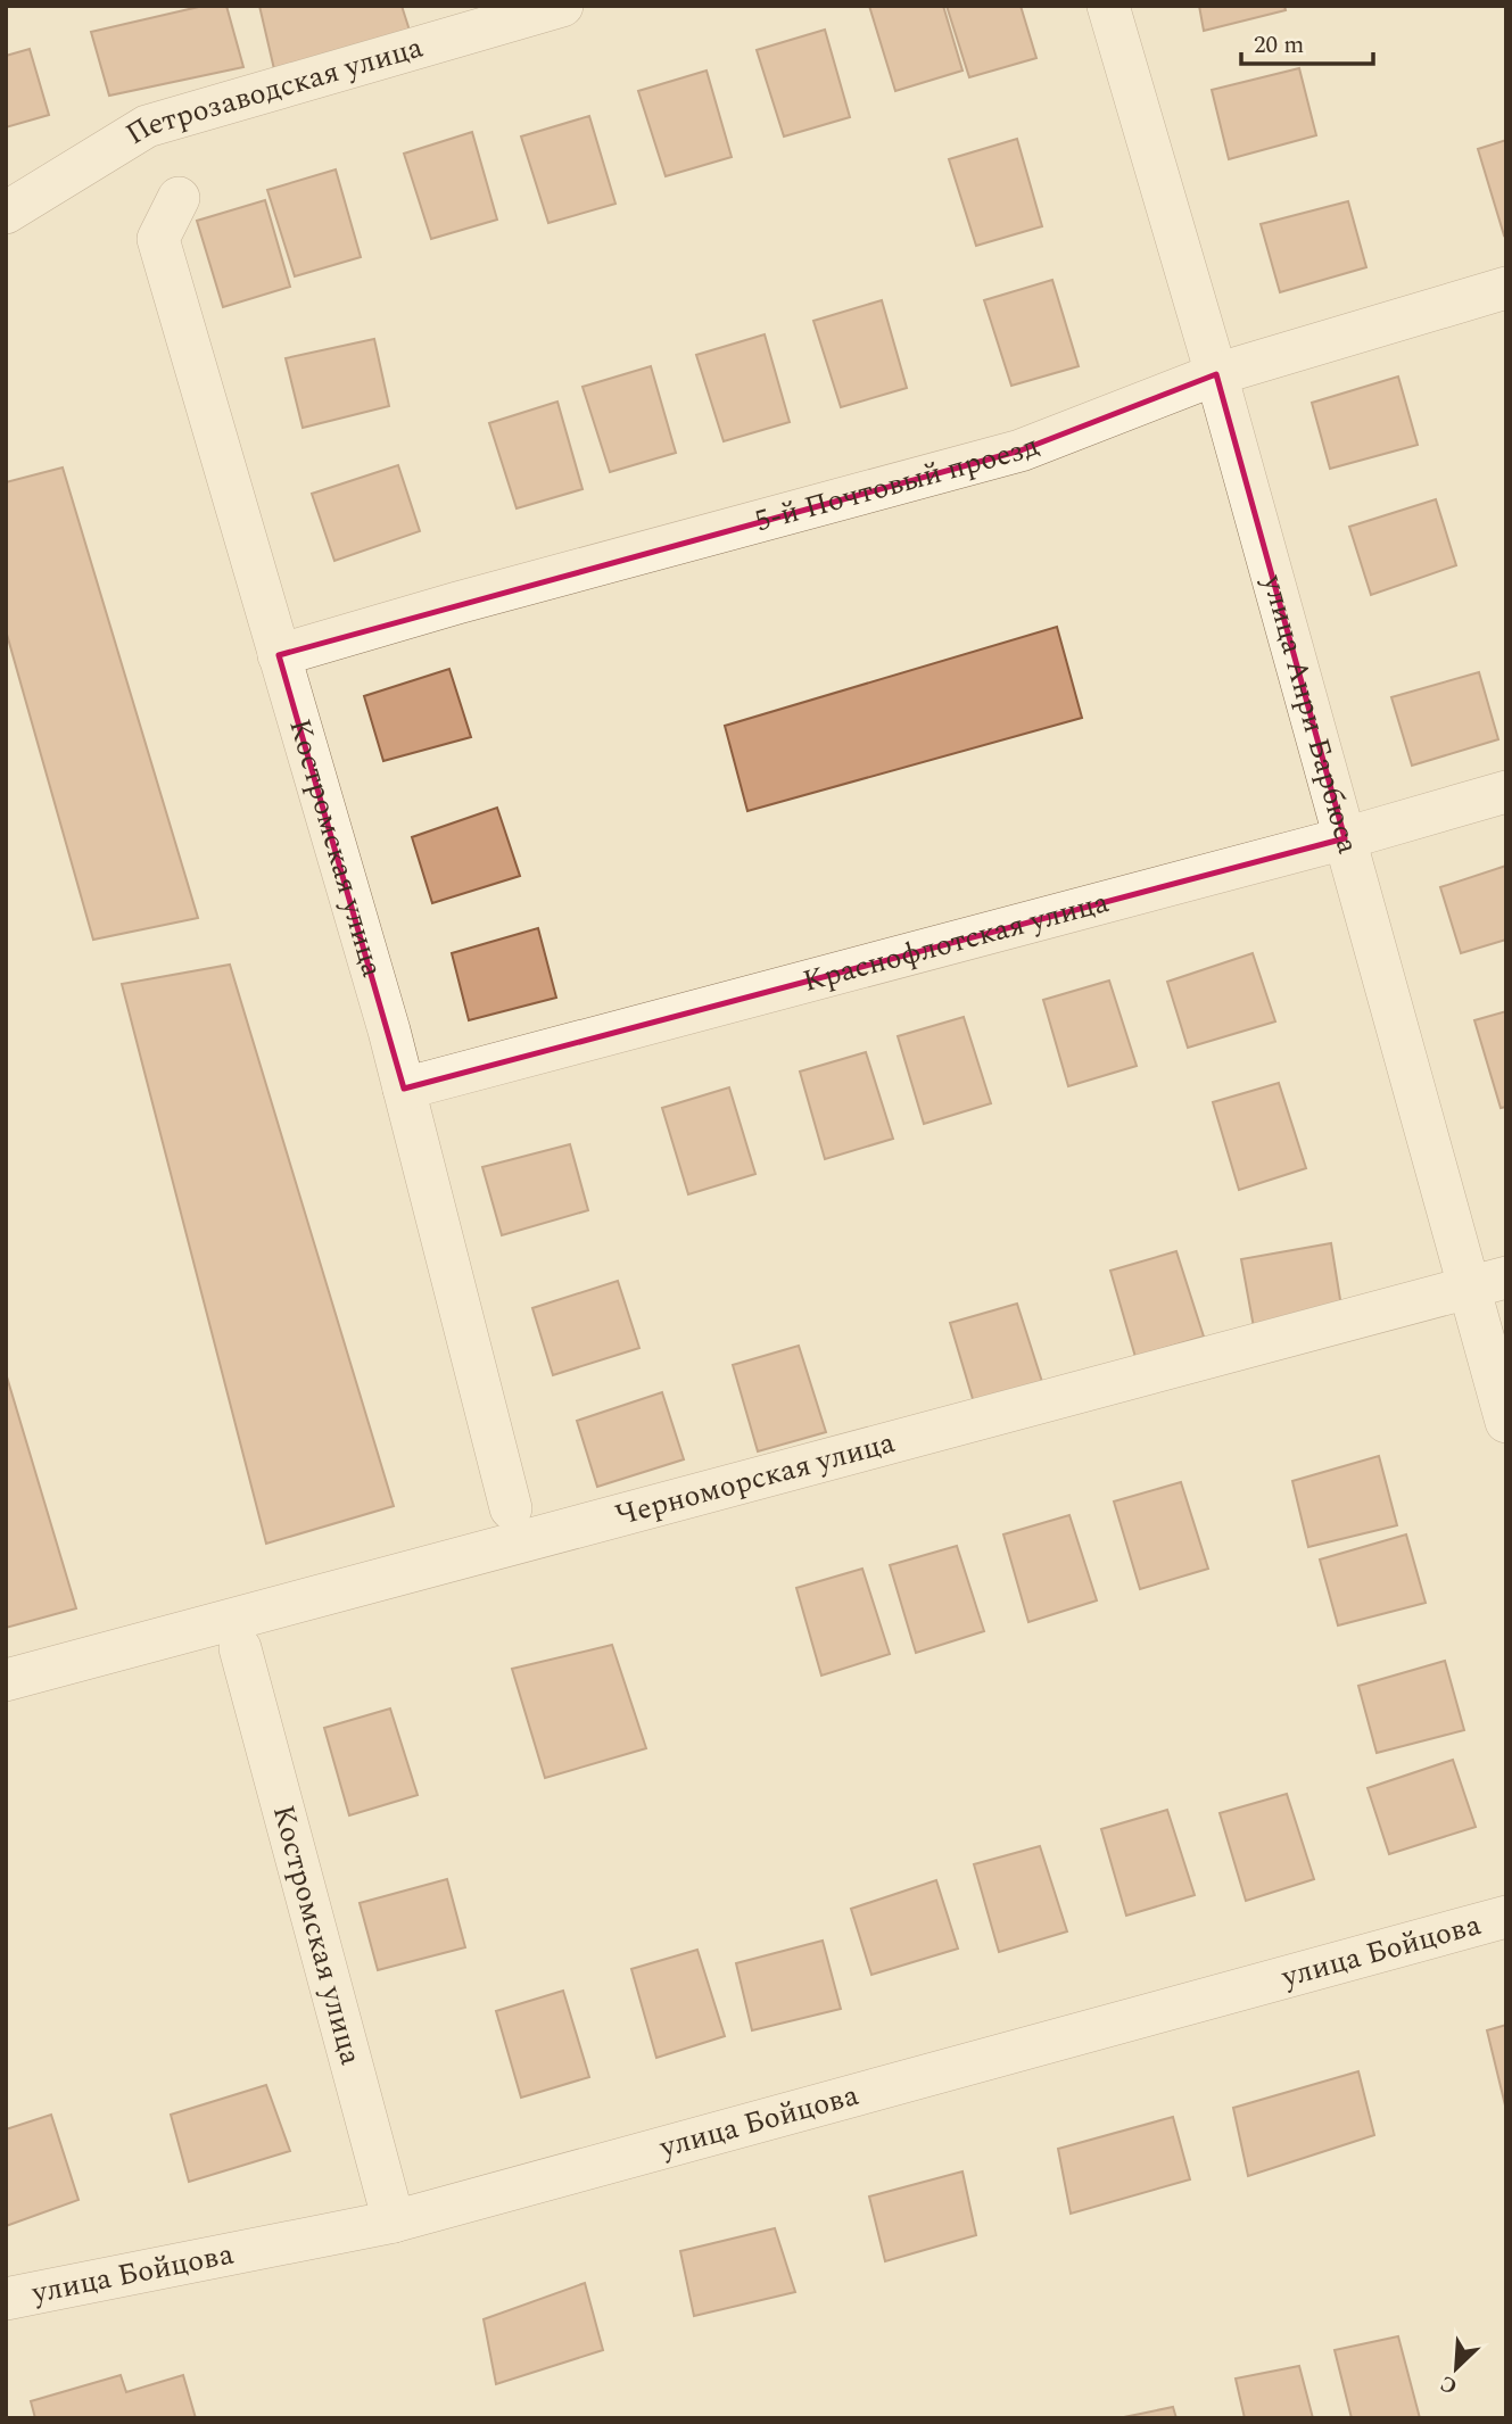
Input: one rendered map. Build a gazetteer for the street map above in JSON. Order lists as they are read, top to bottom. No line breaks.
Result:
{"streets":{"street":["Петрозаводская улица","5-й Почтовый проезд","улица Анри Барбюса","Костромская улица","Краснофлотская улица","Черноморская улица","улица Бойцова"]},"crossings":[["5-й Почтовый проезд","улица Анри Барбюса"],["5-й Почтовый проезд","Костромская улица"],["улица Анри Барбюса","Краснофлотская улица"],["улица Анри Барбюса","Черноморская улица"],["Костромская улица","Краснофлотская улица"],["Костромская улица","улица Бойцова"]],"scale_bar":"20 m","north":"bottom left"}
